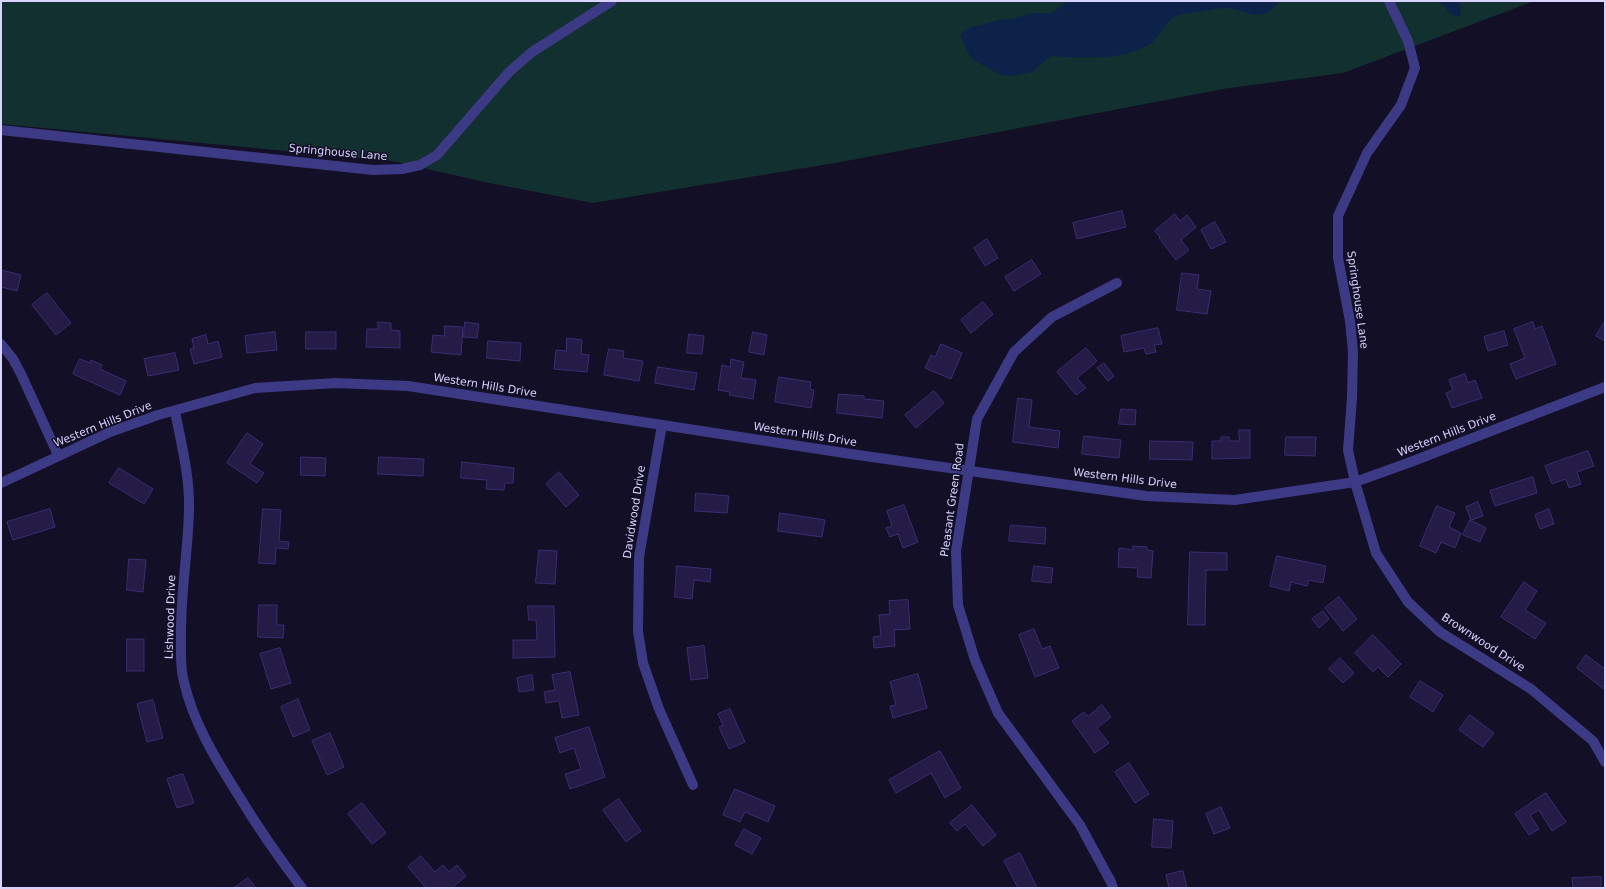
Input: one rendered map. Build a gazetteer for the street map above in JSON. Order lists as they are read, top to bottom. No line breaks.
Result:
{"streets":{"street":["Springhouse Lane","Western Hills Drive","Pleasant Green Road","Davidwood Drive","Lishwood Drive","Brownwood Drive"]},"crossings":[["Springhouse Lane","Western Hills Drive"],["Springhouse Lane","Brownwood Drive"],["Western Hills Drive","Pleasant Green Road"],["Western Hills Drive","Davidwood Drive"],["Western Hills Drive","Lishwood Drive"],["Western Hills Drive","Brownwood Drive"]]}
